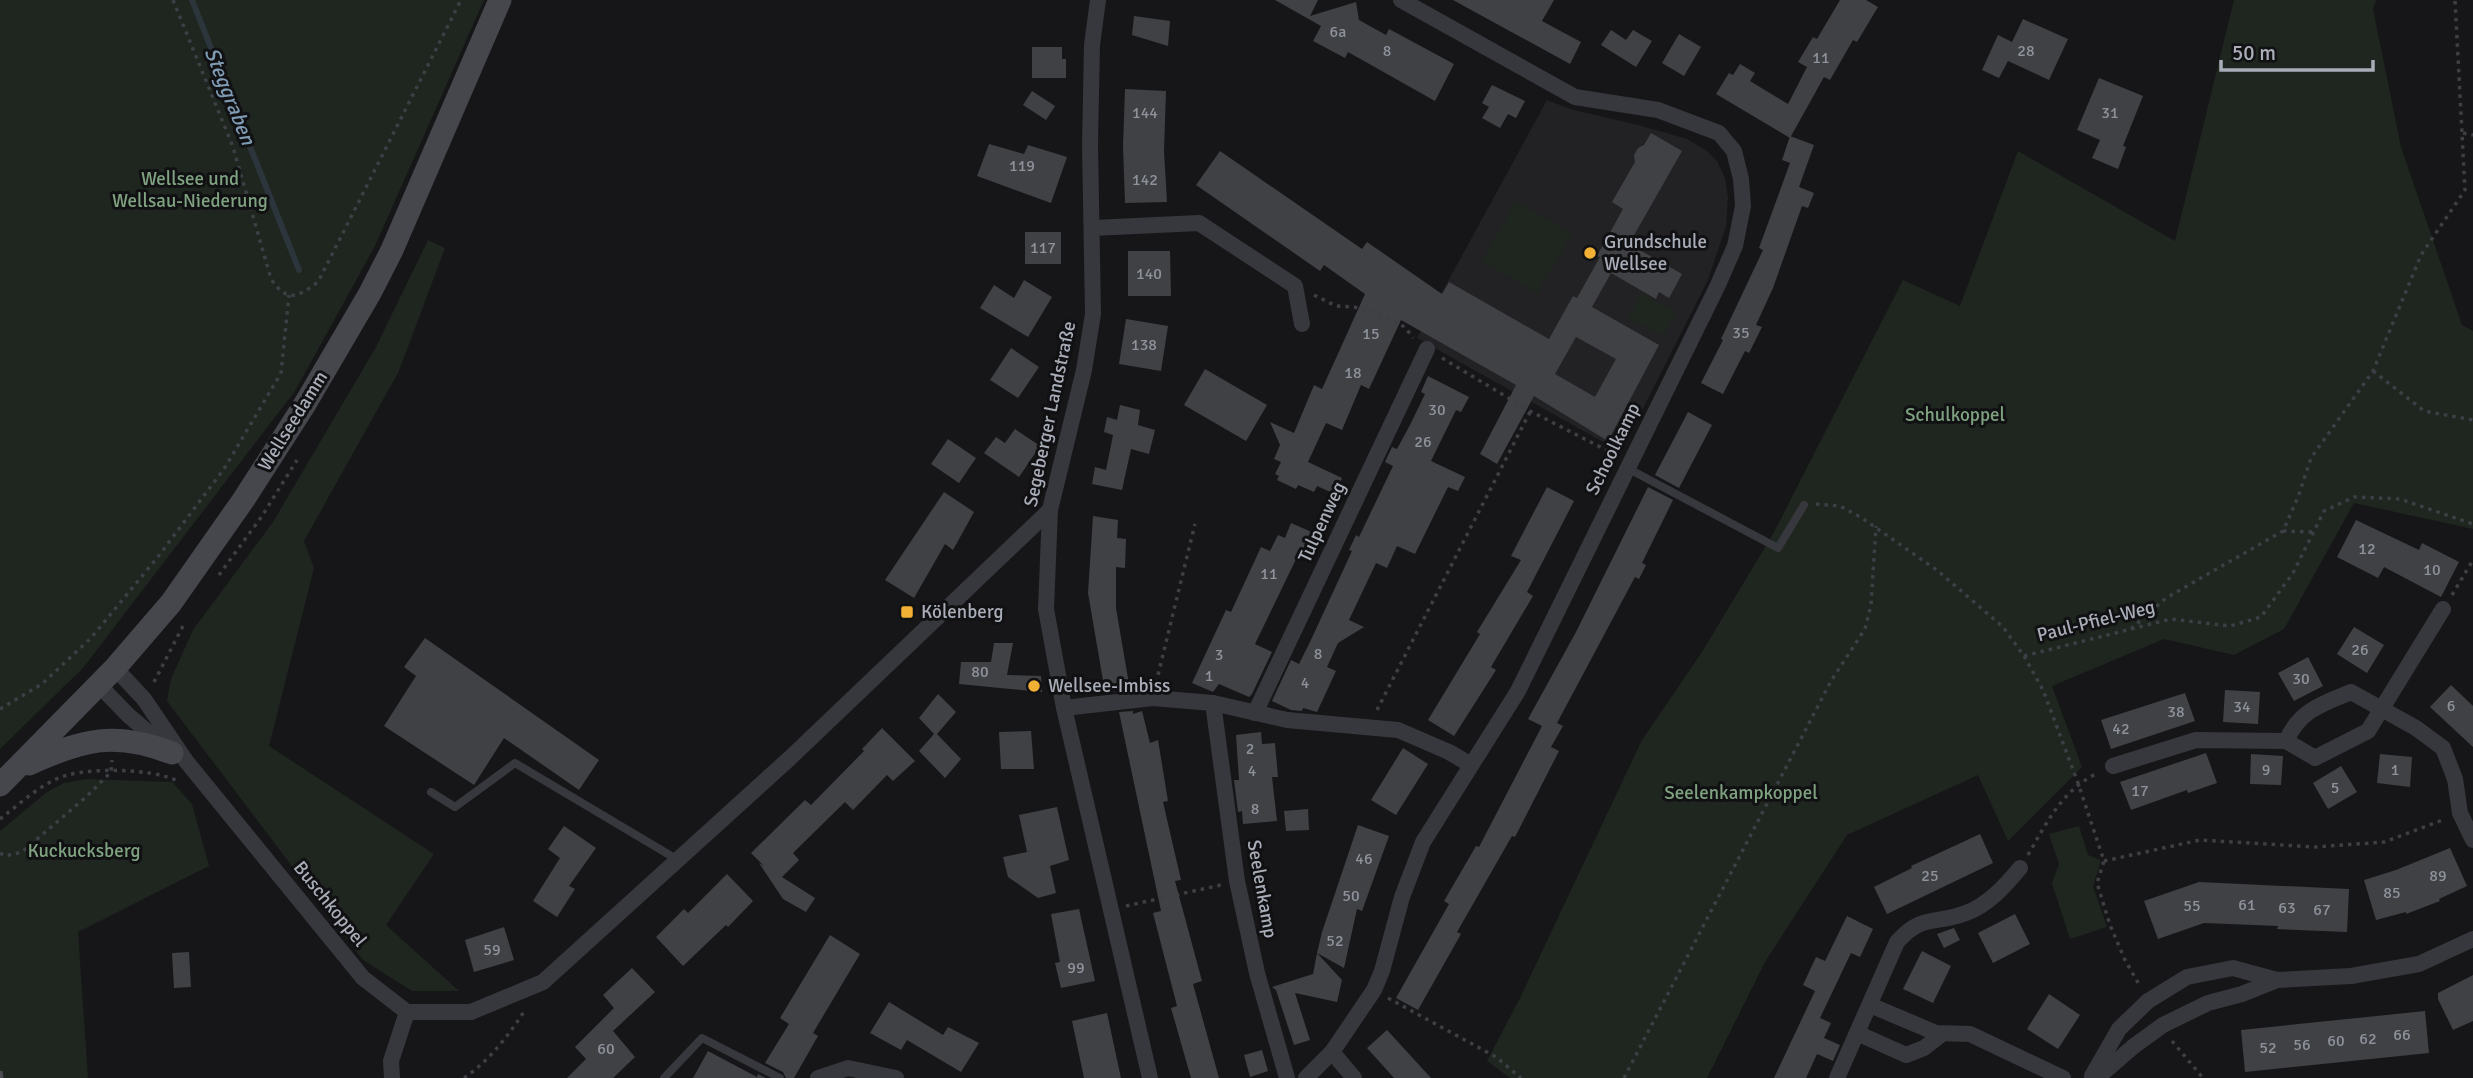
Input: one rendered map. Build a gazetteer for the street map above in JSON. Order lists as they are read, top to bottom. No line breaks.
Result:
{"streets":{"main road":["Wellseedamm"],"street":["Segeberger Landstraße","Schoolkamp","Tulpenweg","Seelenkamp","Buschkoppel"],"path":["Paul-Pfiel-Weg"]},"crossings":[["Wellseedamm","Buschkoppel"]],"water":["Steggraben"],"parks":["Wellsee und Wellsau-Niederung","Schulkoppel","Seelenkampkoppel","Kuckucksberg"],"places":{"other":["Grundschule Wellsee","Wellsee-Imbiss"],"transit":["Kölenberg"]},"house_numbers":["6a","8","28","11","144","31","119","142","117","140","35","15","138","18","30","26","12","10","11","26","8","3","80","1","30","4","6","34","38","42","2","9","1","4","5","17","8","46","25","89","85","50","61","55","63","67","52","59","99","66","62","60","56","52","60"],"scale_bar":"50 m"}
